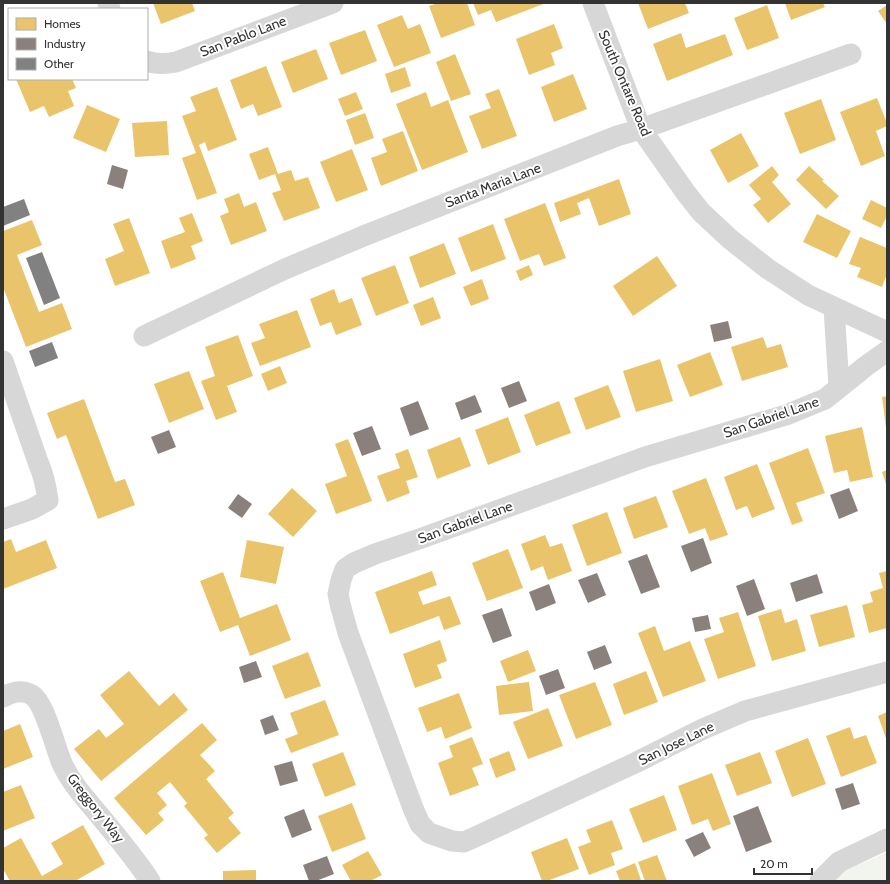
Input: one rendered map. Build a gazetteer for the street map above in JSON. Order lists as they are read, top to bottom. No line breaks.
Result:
{"streets":{"street":["San Pablo Lane","South Ontare Road","Santa Maria Lane","San Gabriel Lane","San Jose Lane","Greggory Way"]},"crossings":[["South Ontare Road","Santa Maria Lane"],["San Gabriel Lane","San Jose Lane"]],"legend":["Homes","Industry","Other"],"scale_bar":"20 m"}
